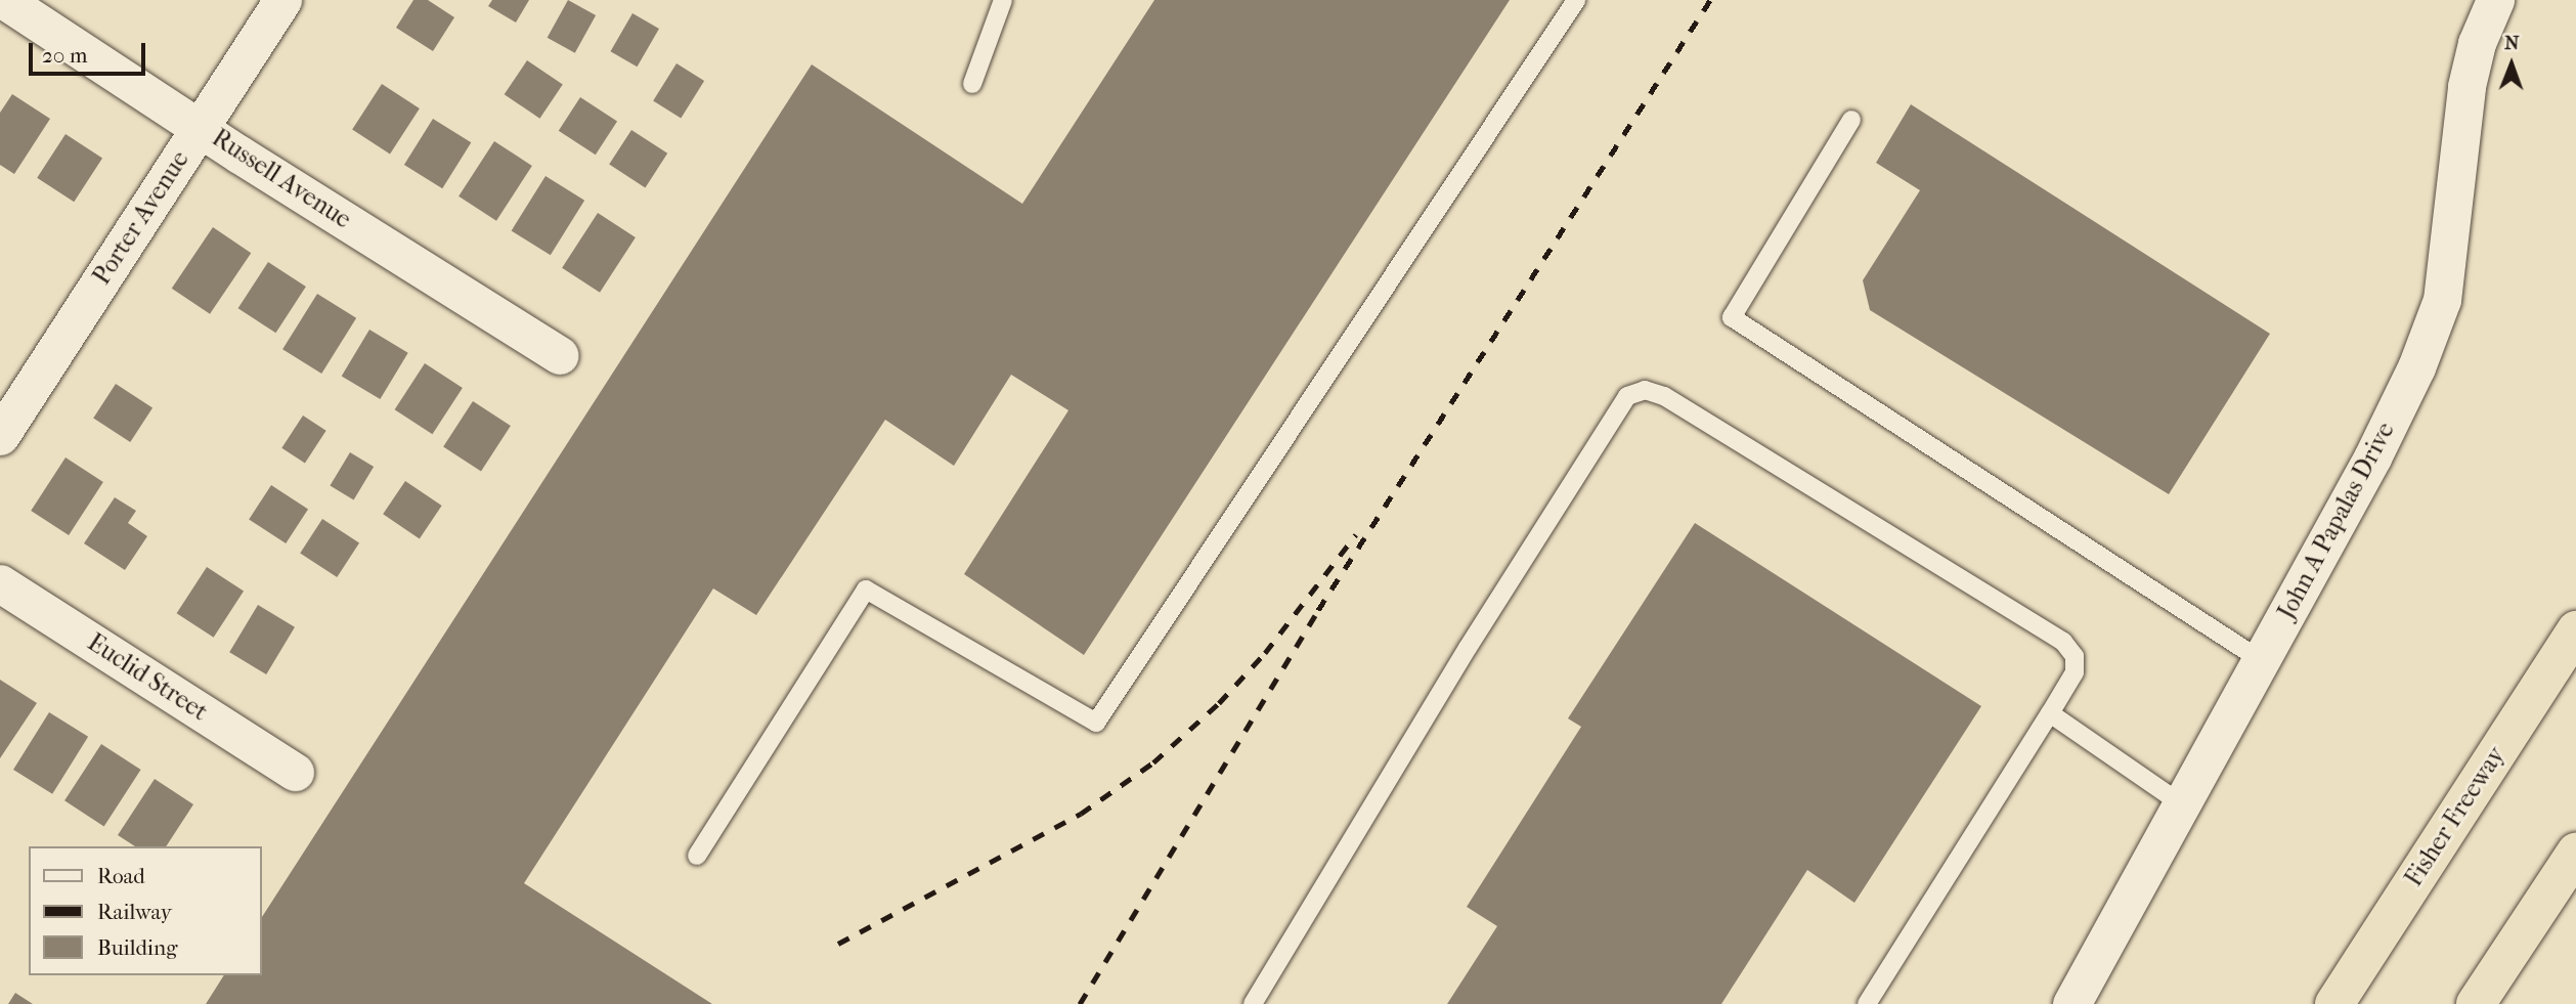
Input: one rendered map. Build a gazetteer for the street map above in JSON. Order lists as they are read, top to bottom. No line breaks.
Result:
{"streets":{"highway":["Fisher Freeway"],"street":["Russell Avenue","Porter Avenue","John A Papalas Drive","Euclid Street"]},"crossings":[["Russell Avenue","Porter Avenue"]],"legend":["Road","Railway","Building"],"scale_bar":"20 m","north":"top"}
